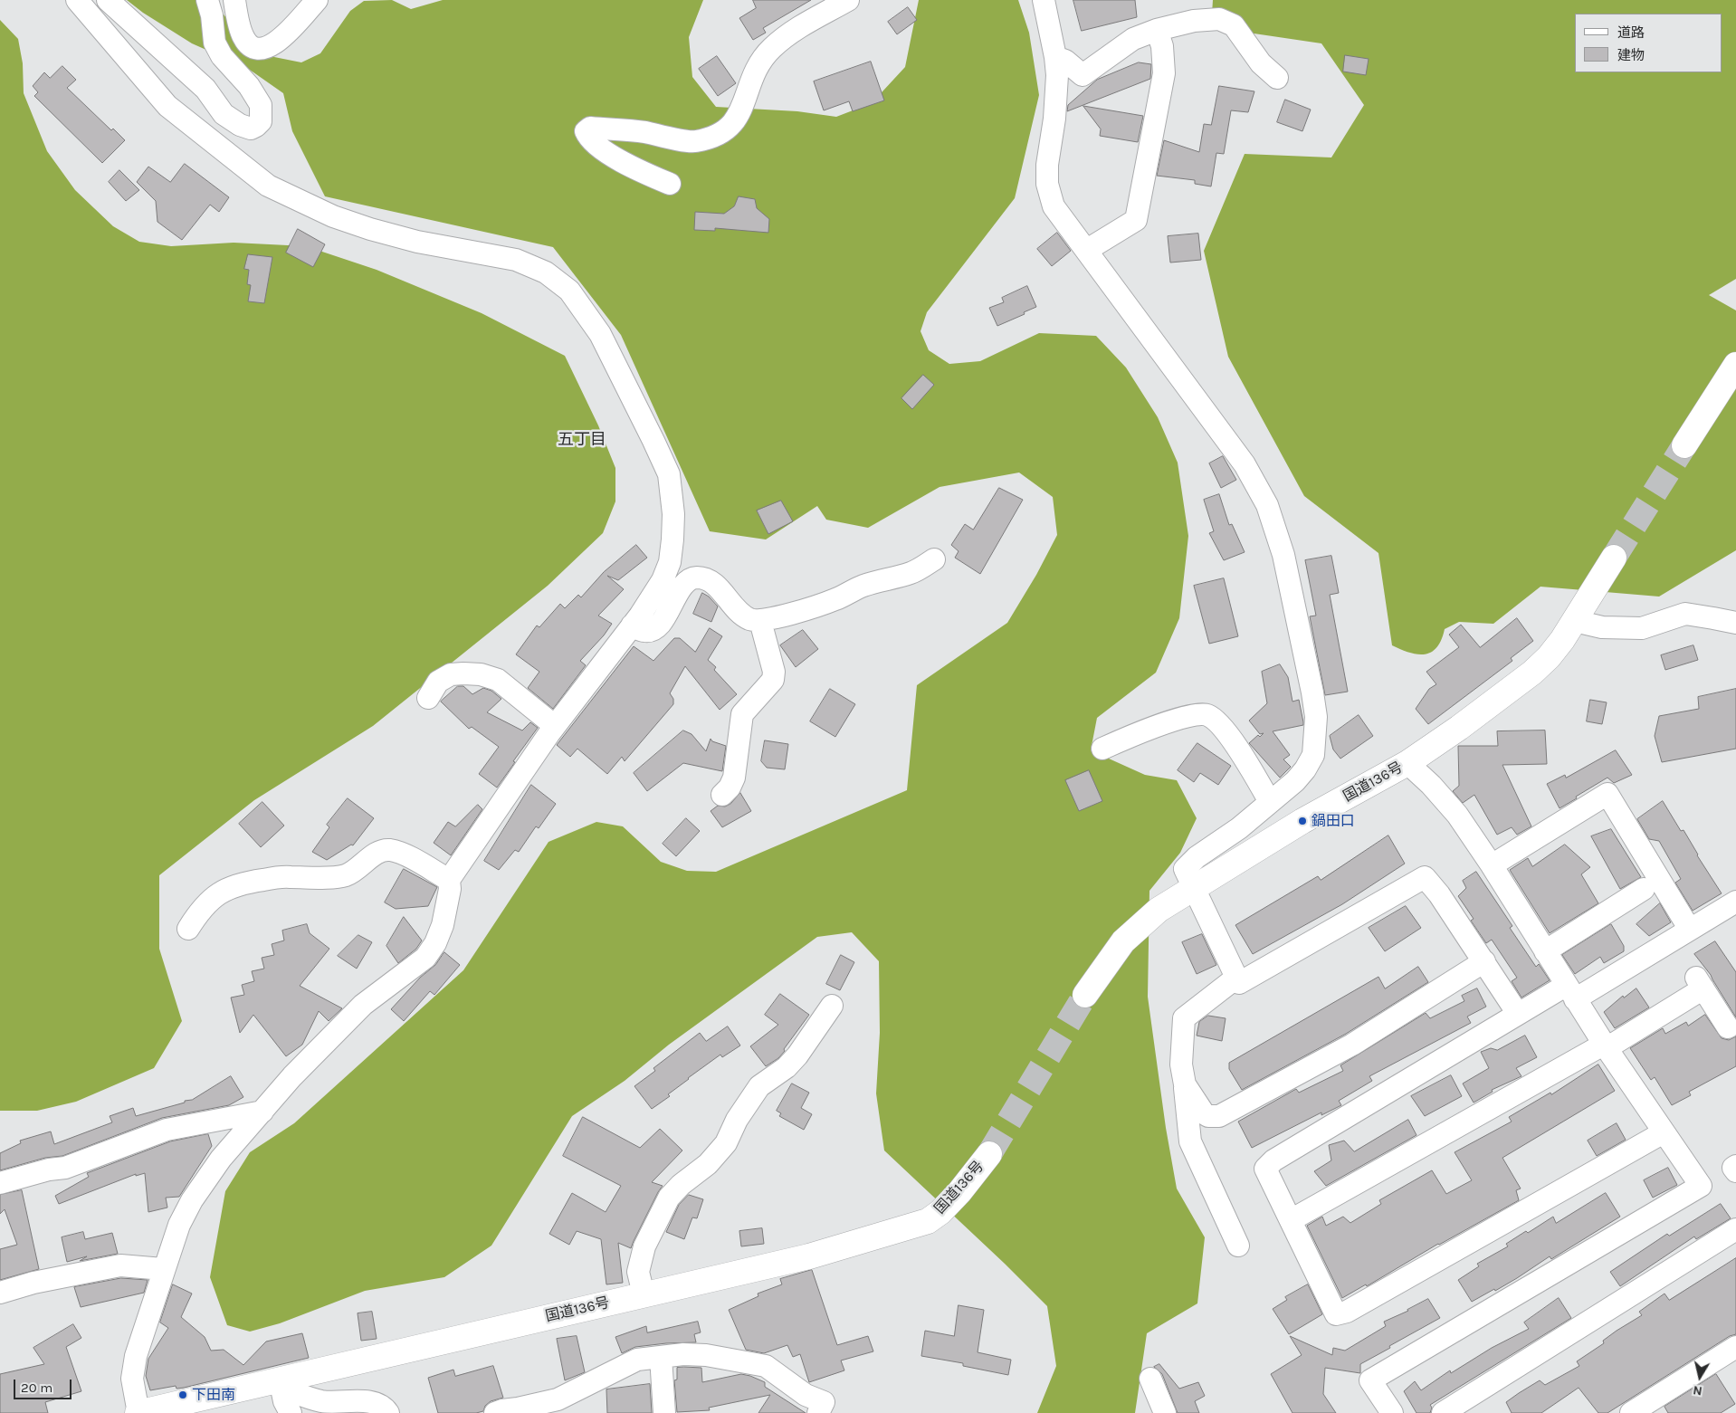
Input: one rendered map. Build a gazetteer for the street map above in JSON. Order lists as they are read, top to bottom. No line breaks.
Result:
{"streets":{"highway":["国道136号"]},"districts":["五丁目"],"places":["鍋田口","下田南"],"legend":["道路","建物"],"scale_bar":"20 m","north":"bottom"}
